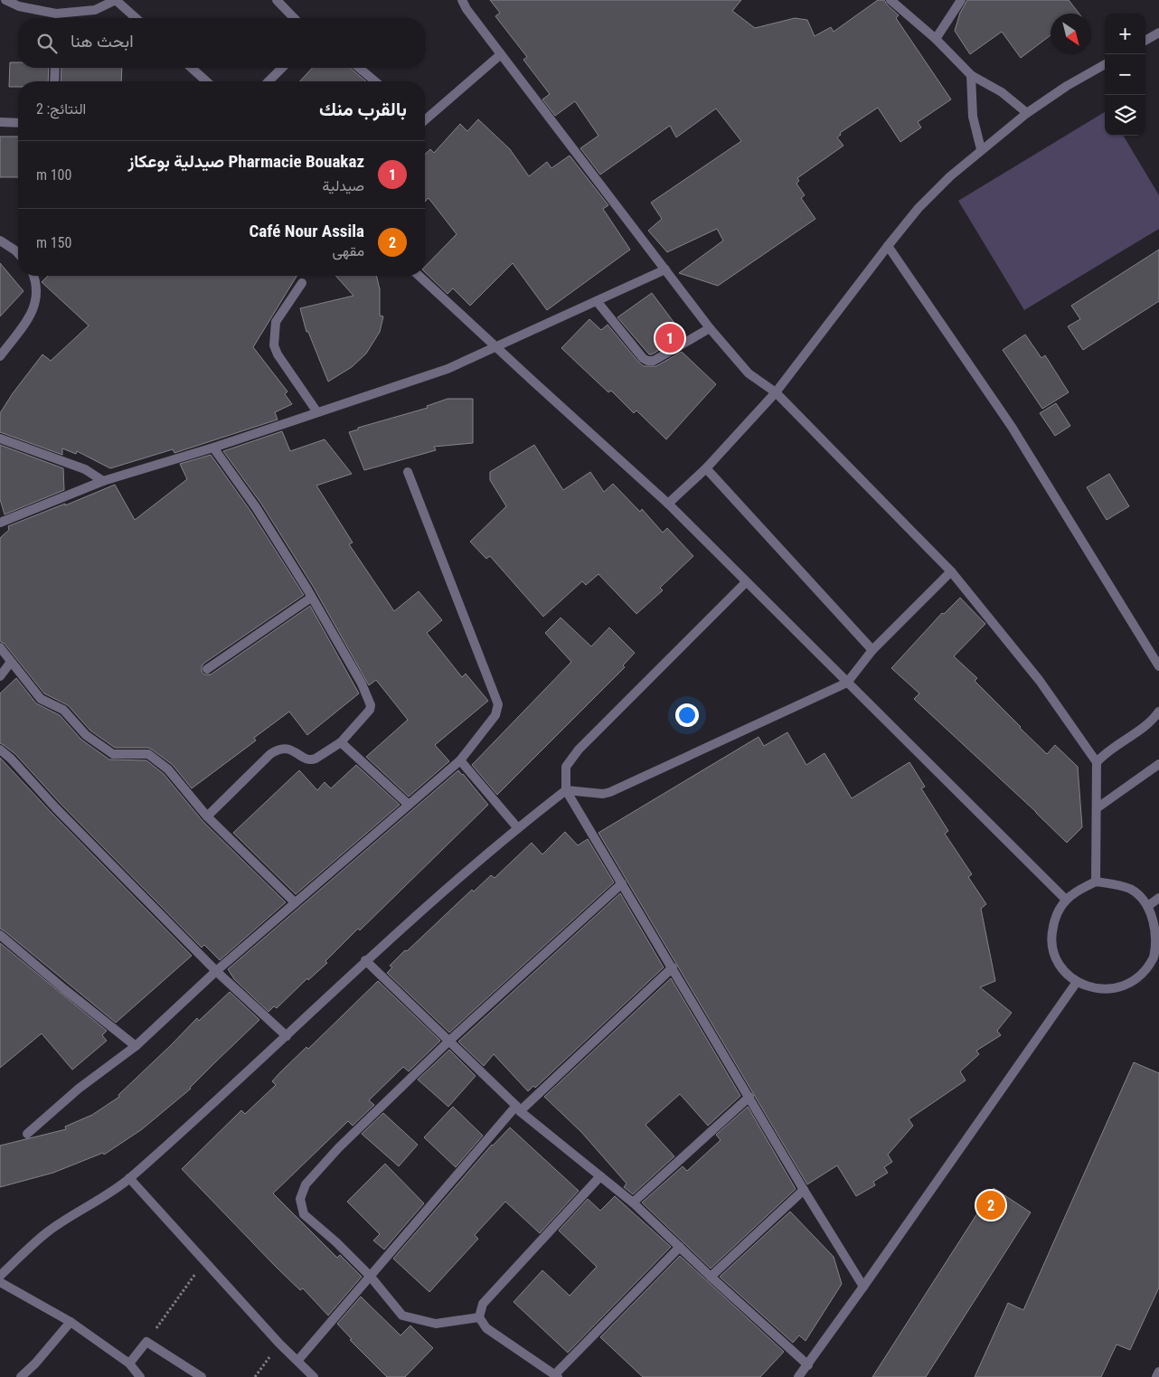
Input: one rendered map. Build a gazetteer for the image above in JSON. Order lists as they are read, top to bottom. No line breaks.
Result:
{"north":"bottom right","page":{"map_buttons":["+","−"],"search":"ابحث هنا","heading":["بالقرب منك","النتائج: 2"],"list":[{"mark":"1","name":"Pharmacie Bouakaz صيدلية بوعكاز","note":"صيدلية","value":"100 m"},{"mark":"2","name":"Café Nour Assila","note":"مقهى","value":"150 m"}],"pins":["1","2"]}}
